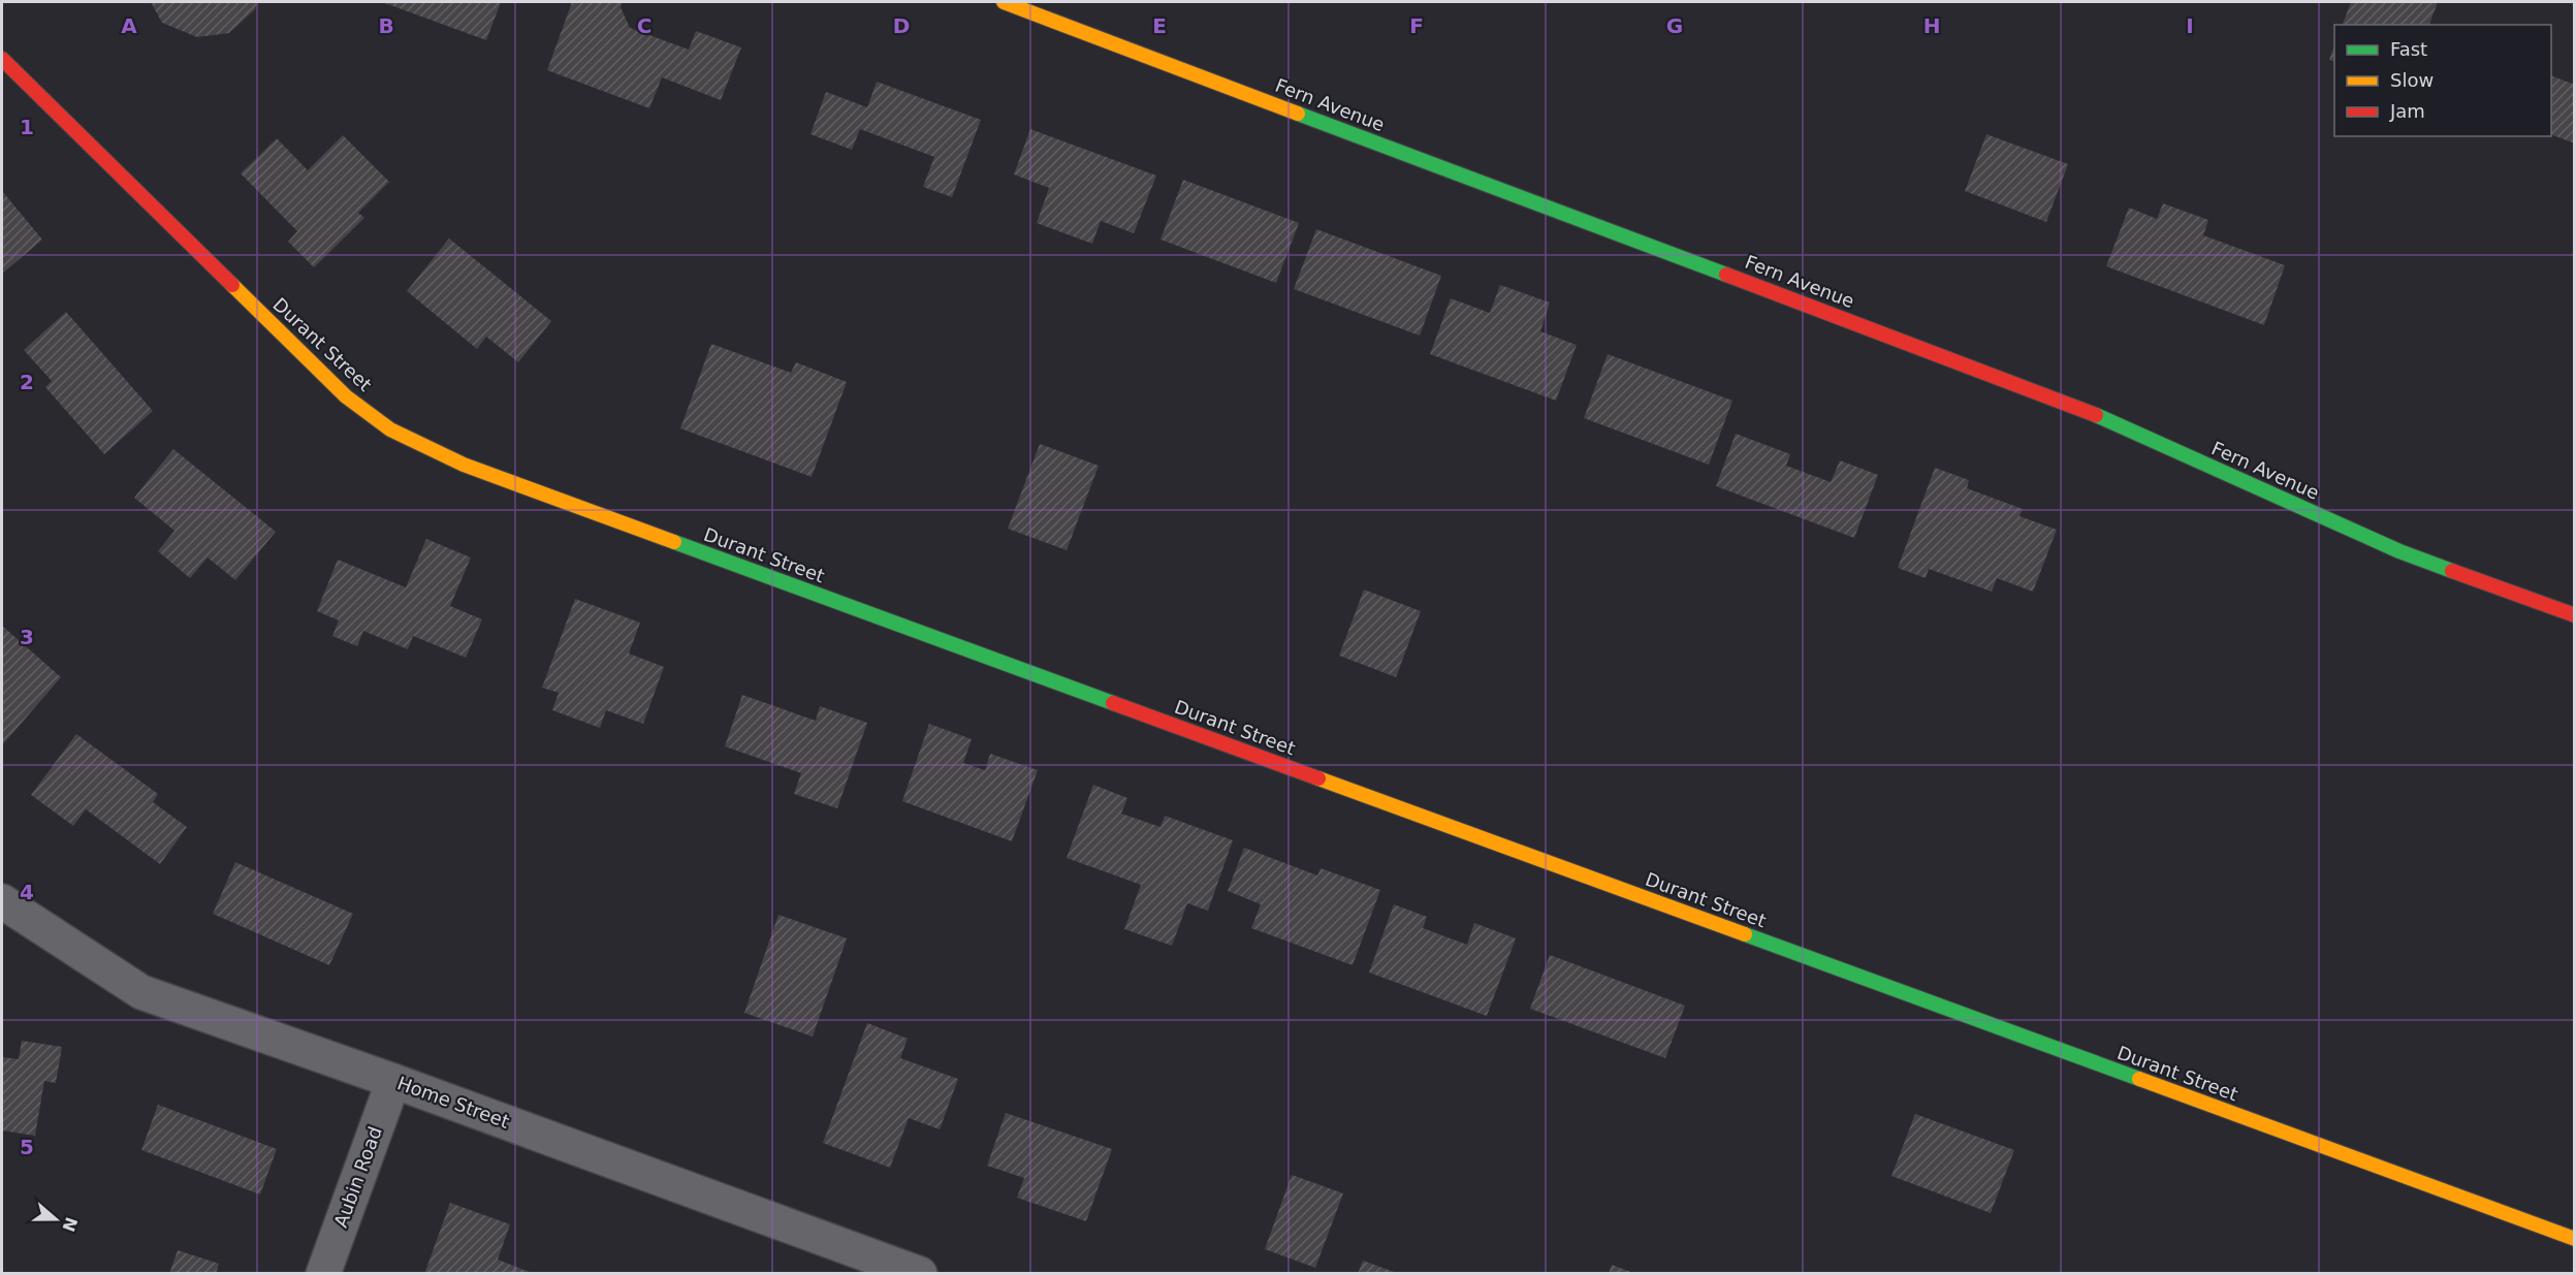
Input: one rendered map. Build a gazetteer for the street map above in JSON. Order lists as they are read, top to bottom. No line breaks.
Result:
{"streets":{"street":["Fern Avenue","Durant Street","Home Street","Aubin Road"]},"crossings":[["Home Street","Aubin Road"]],"legend":["Fast","Slow","Jam"],"north":"right","grid":{"columns":["A","B","C","D","E","F","G","H","I"],"rows":["1","2","3","4","5"]}}
